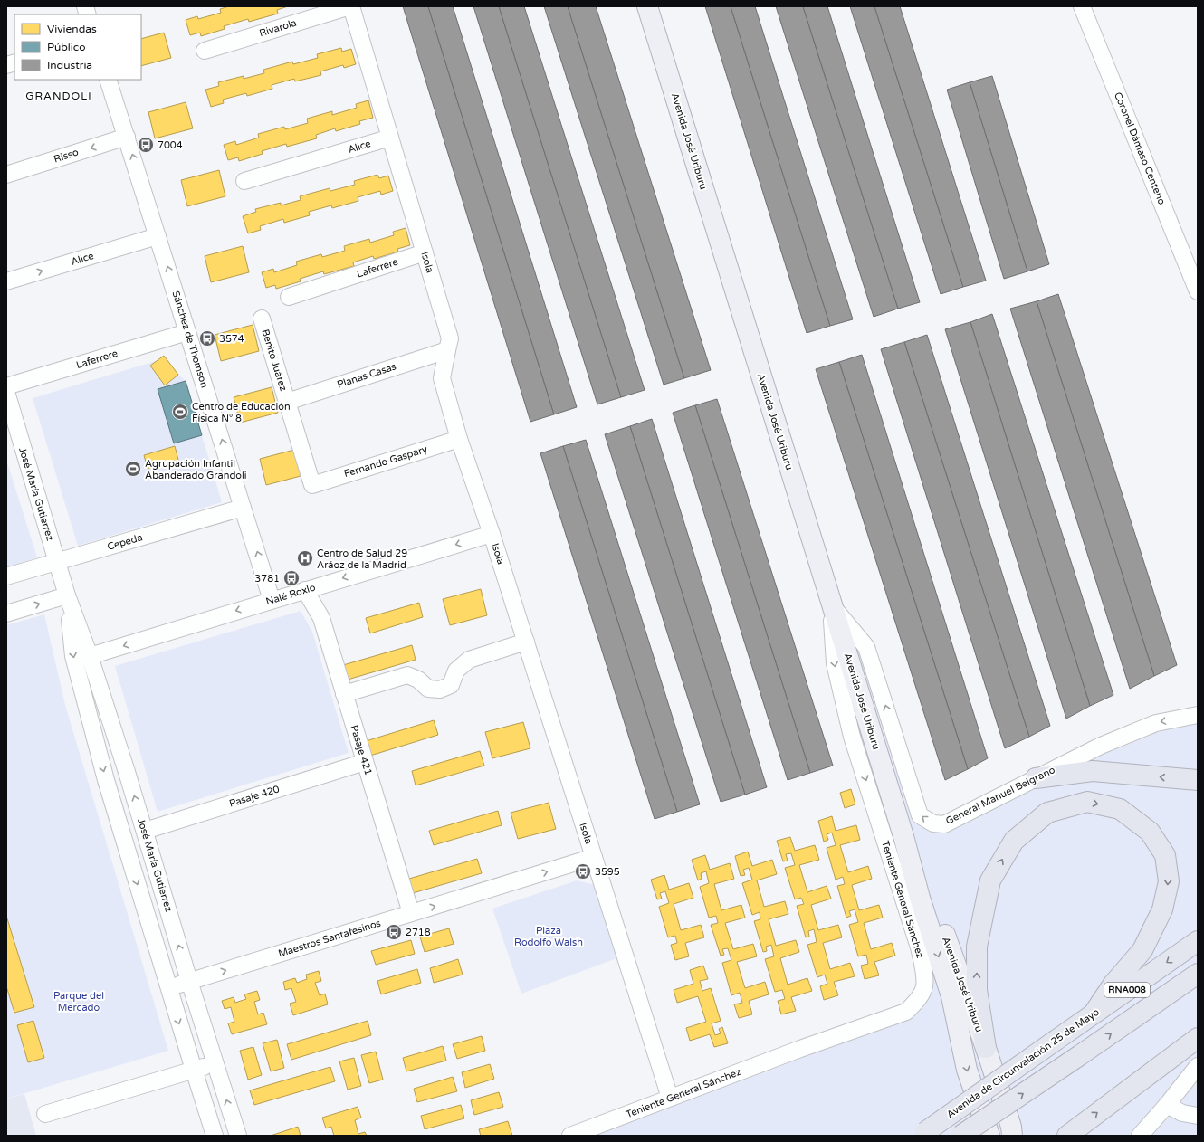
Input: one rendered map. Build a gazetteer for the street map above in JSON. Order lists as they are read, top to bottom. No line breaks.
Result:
{"streets":{"highway":["RNA008","Avenida de Circunvalación 25 de Mayo"],"main road":["Avenida José Uriburu"],"street":["Rivarola","Alice","Coronel Dámaso Centeno","Risso","Isola","Laferrere","Sánchez de Thomson","Benito Juárez","Planas Casas","Fernando Gaspary","José María Gutierrez","Cepeda","Nalé Roxlo","Pasaje 421","General Manuel Belgrano","Pasaje 420","Teniente General Sánchez","Maestros Santafesinos"]},"crossings":[["Rivarola","Isola"],["Avenida José Uriburu","General Manuel Belgrano"],["Avenida José Uriburu","Teniente General Sánchez"],["Alice","Isola"],["Alice","Sánchez de Thomson"],["Risso","Sánchez de Thomson"],["Isola","Laferrere"],["Isola","Planas Casas"],["Isola","Fernando Gaspary"],["Isola","Nalé Roxlo"],["Isola","Teniente General Sánchez"],["Isola","Maestros Santafesinos"],["Laferrere","Sánchez de Thomson"],["Sánchez de Thomson","Cepeda"],["Sánchez de Thomson","Nalé Roxlo"],["Benito Juárez","Planas Casas"],["Benito Juárez","Fernando Gaspary"],["José María Gutierrez","Cepeda"],["José María Gutierrez","Nalé Roxlo"],["José María Gutierrez","Pasaje 420"],["José María Gutierrez","Maestros Santafesinos"],["Nalé Roxlo","Pasaje 421"],["Pasaje 421","Pasaje 420"],["Pasaje 421","Maestros Santafesinos"],["General Manuel Belgrano","Teniente General Sánchez"]],"one_way":["Alice","Risso","Sánchez de Thomson","Maestros Santafesinos"],"districts":["GRANDOLI"],"parks":["Plaza Rodolfo Walsh","Parque del Mercado"],"places":{"bus stop":["7004","3574","3781","3595","2718"],"sports":["Centro de Educación Física N° 8","Agrupación Infantil Abanderado Grandoli"],"hospital":["Centro de Salud 29 Aráoz de la Madrid"]},"legend":["Viviendas","Público","Industria"]}
